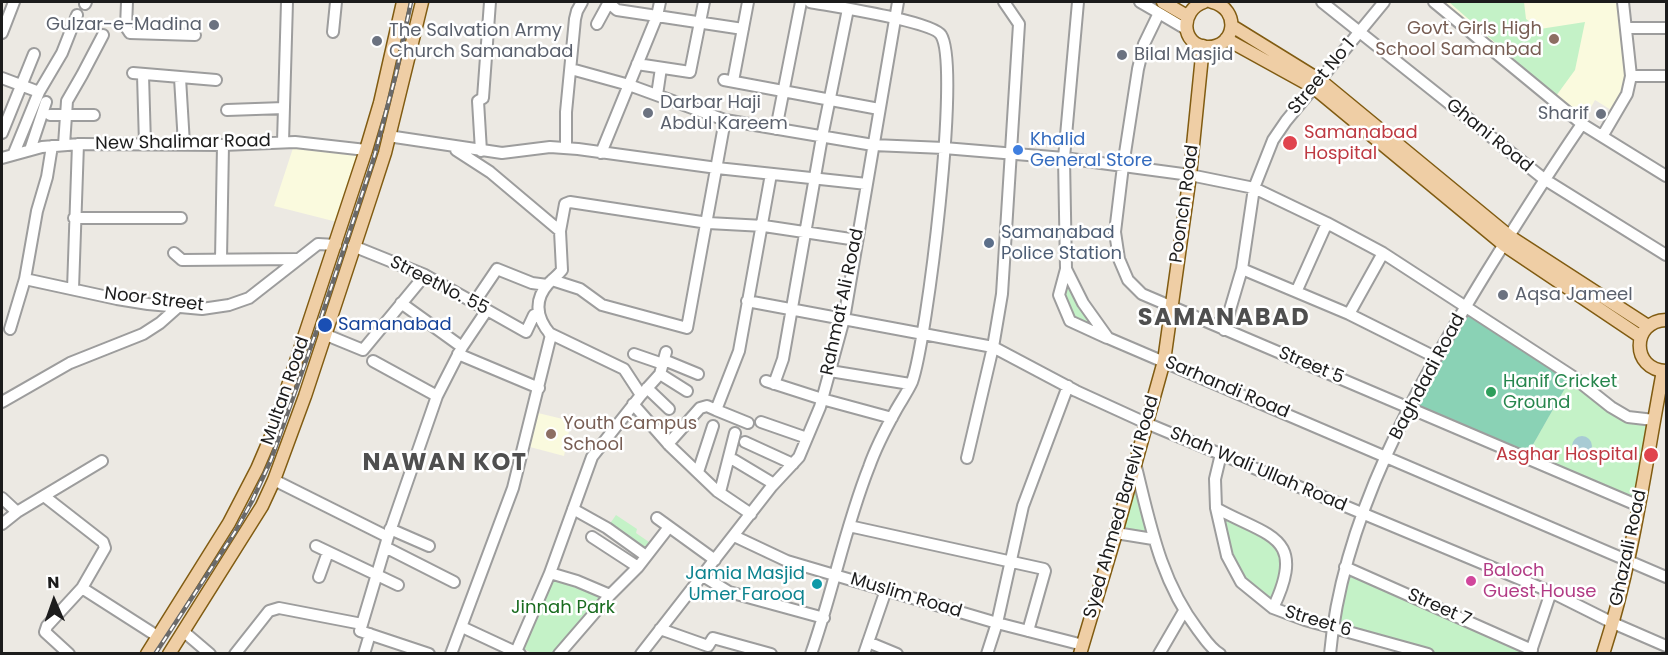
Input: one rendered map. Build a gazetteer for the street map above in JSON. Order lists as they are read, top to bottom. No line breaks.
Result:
{"streets":{"main road":["Poonch Road","Multan Road","Syed Ahmed Barelvi Road","Ghazali Road"],"street":["Street No 1","Ghani Road","New Shalimar Road","StreetNo. 55","Noor Street","Rahmat Ali Road","Street 5","Baghdadi Road","Sarhandi Road","Shah Wali Ullah Road","Muslim Road","Street 7","Street 6"]},"crossings":[["Street No 1","Ghani Road"],["Street No 1","Street 5"],["Ghani Road","Baghdadi Road"],["New Shalimar Road","Multan Road"],["Poonch Road","Street 5"],["Poonch Road","Sarhandi Road"],["Poonch Road","Syed Ahmed Barelvi Road"],["StreetNo. 55","Multan Road"],["Noor Street","Multan Road"],["Rahmat Ali Road","Shah Wali Ullah Road"],["Rahmat Ali Road","Muslim Road"],["Street 5","Baghdadi Road"],["Street 5","Ghazali Road"],["Baghdadi Road","Sarhandi Road"],["Baghdadi Road","Shah Wali Ullah Road"],["Baghdadi Road","Street 7"],["Baghdadi Road","Street 6"],["Sarhandi Road","Syed Ahmed Barelvi Road"],["Sarhandi Road","Ghazali Road"],["Shah Wali Ullah Road","Syed Ahmed Barelvi Road"],["Shah Wali Ullah Road","Ghazali Road"],["Shah Wali Ullah Road","Street 6"],["Syed Ahmed Barelvi Road","Muslim Road"]],"districts":["SAMANABAD","NAWAN KOT"],"parks":["Jinnah Park"],"places":["Gulzar-e-Madina","Govt. Girls High School Samanbad","The Salvation Army Church Samanabad","Bilal Masjid","Darbar Haji Abdul Kareem","Sharif","Samanabad Hospital","Khalid General Store","Samanabad Police Station","Aqsa Jameel","Samanabad","Hanif Cricket Ground","Youth Campus School","Asghar Hospital","Baloch Guest House","Jamia Masjid Umer Farooq"],"north":"top"}
